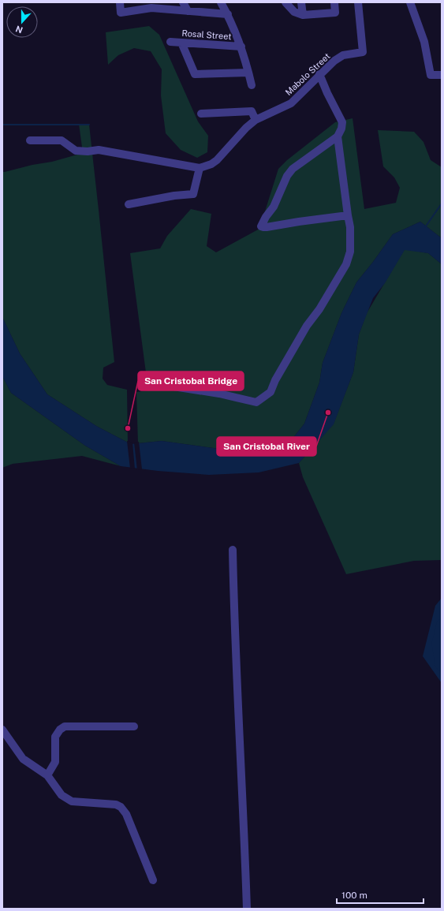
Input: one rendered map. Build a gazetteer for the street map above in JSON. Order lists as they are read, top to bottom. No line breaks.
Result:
{"streets":{"street":["Rosal Street","Mabolo Street"]},"places":["San Cristobal River","San Cristobal Bridge"],"scale_bar":"100 m","north":"bottom"}
